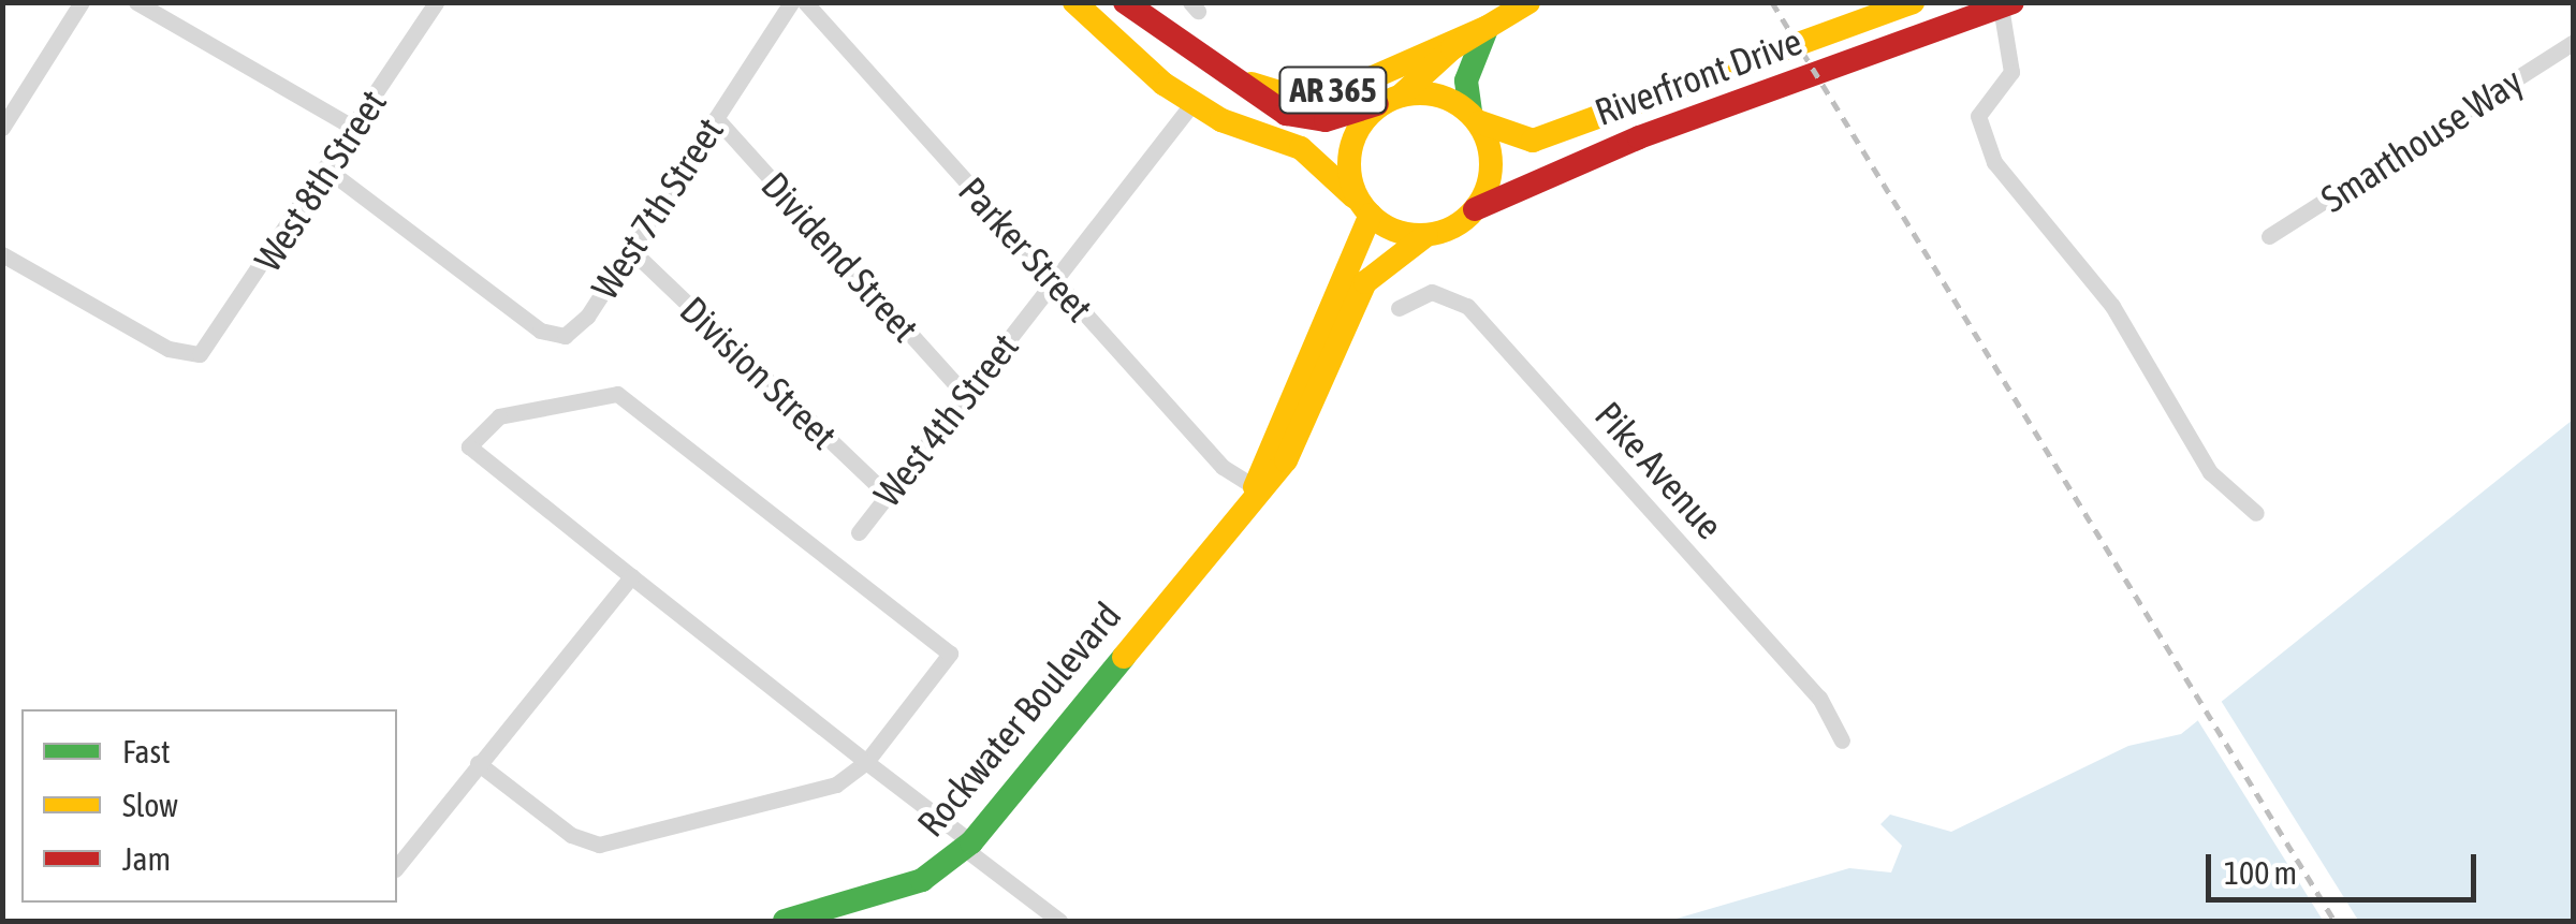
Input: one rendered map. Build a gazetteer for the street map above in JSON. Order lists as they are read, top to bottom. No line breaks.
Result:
{"streets":{"main road":["Riverfront Drive","AR 365","Rockwater Boulevard"],"street":["Smarthouse Way","West 8th Street","West 7th Street","Parker Street","Dividend Street","Division Street","West 4th Street","Pike Avenue"]},"crossings":[["Riverfront Drive","AR 365"],["Riverfront Drive","Rockwater Boulevard"],["AR 365","West 4th Street"],["AR 365","Rockwater Boulevard"],["West 8th Street","West 7th Street"],["West 7th Street","Dividend Street"],["West 7th Street","Division Street"],["Parker Street","West 4th Street"],["Parker Street","Rockwater Boulevard"],["Dividend Street","West 4th Street"],["Division Street","West 4th Street"]],"legend":["Fast","Slow","Jam"],"scale_bar":"100 m"}
